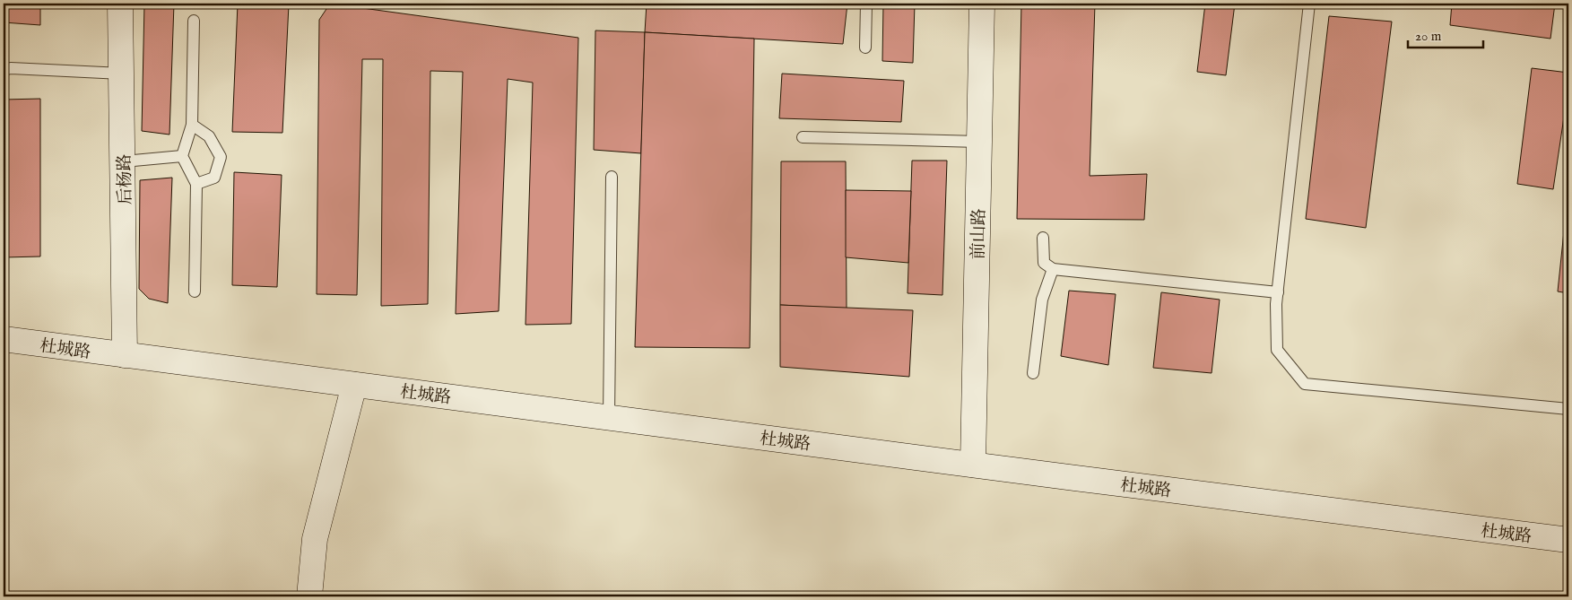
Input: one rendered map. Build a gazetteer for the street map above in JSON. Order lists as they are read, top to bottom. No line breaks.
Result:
{"streets":{"street":["后杨路","前山路","杜城路"]},"crossings":[["后杨路","杜城路"],["前山路","杜城路"]],"scale_bar":"20 m"}
